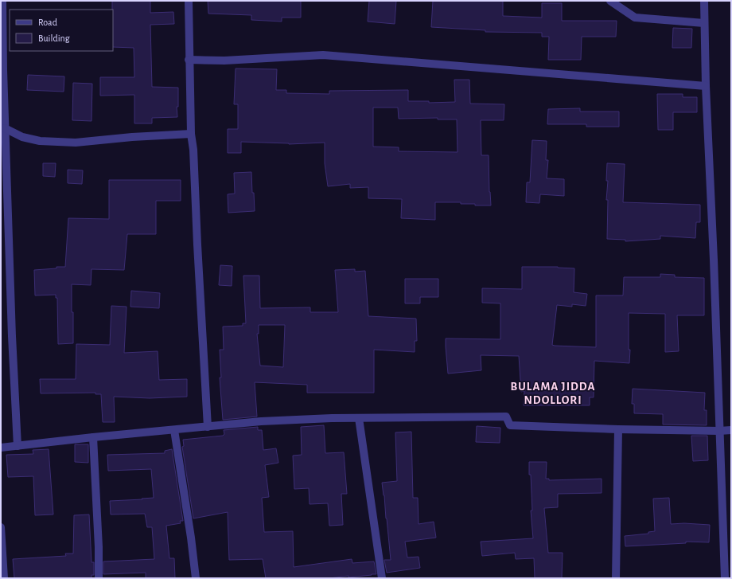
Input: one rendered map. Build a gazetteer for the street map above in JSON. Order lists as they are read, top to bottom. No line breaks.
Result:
{"districts":["BULAMA JIDDA NDOLLORI"],"legend":["Road","Building"]}
